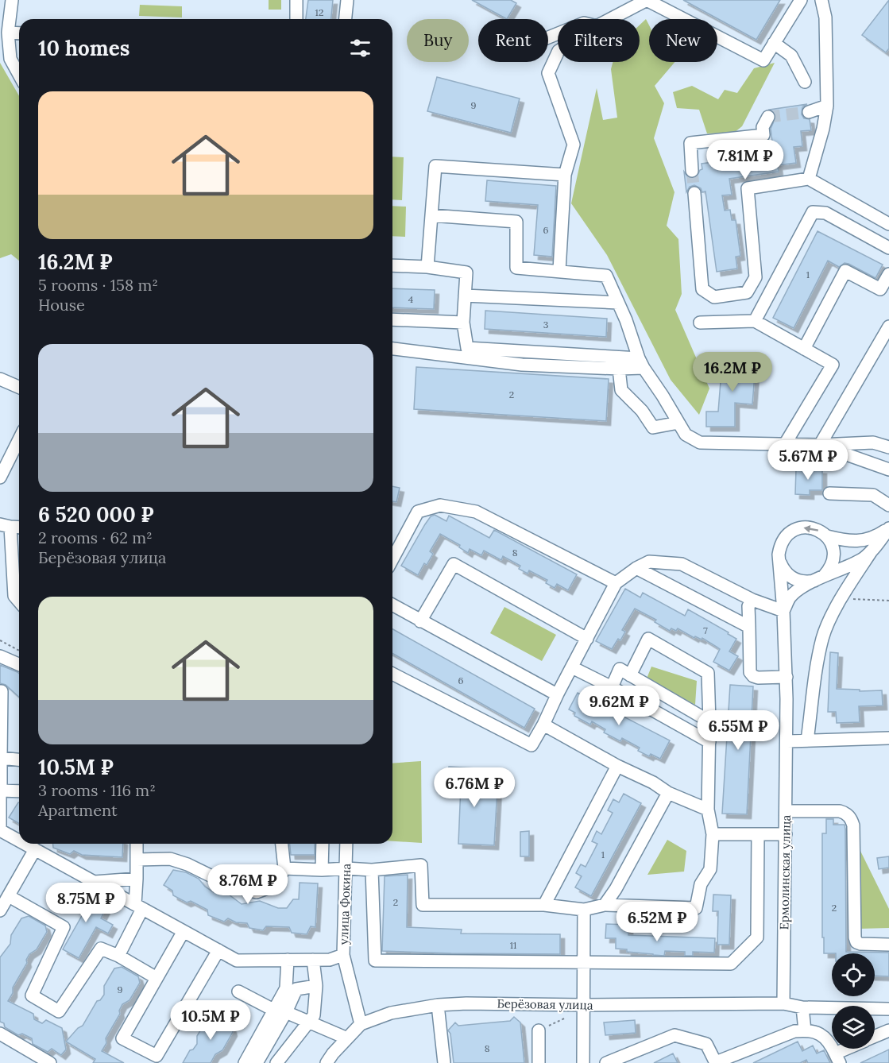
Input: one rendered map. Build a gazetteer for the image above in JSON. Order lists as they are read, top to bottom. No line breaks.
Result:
{"streets":{"street":["Ермолинская улица","улица Фокина","Берёзовая улица"]},"crossings":[["Ермолинская улица","Берёзовая улица"],["улица Фокина","Берёзовая улица"]],"house_numbers":["12","9","6","1","4","3","2","8","7","6","1","2","2","11","9","8"],"page":{"chip":["Buy","Rent","Filters","New"],"heading":"10 homes","list":[{"name":"16.2M ₽","note":"5 rooms · 158 m² · House"},{"name":"6 520 000 ₽","note":"2 rooms · 62 m² · Берёзовая улица"},{"name":"10.5M ₽","note":"3 rooms · 116 m² · Apartment"}],"price":["7.81M ₽","16.2M ₽","5.67M ₽","9.62M ₽","6.55M ₽","6.76M ₽","8.76M ₽","8.75M ₽","6.52M ₽","10.5M ₽"]}}
